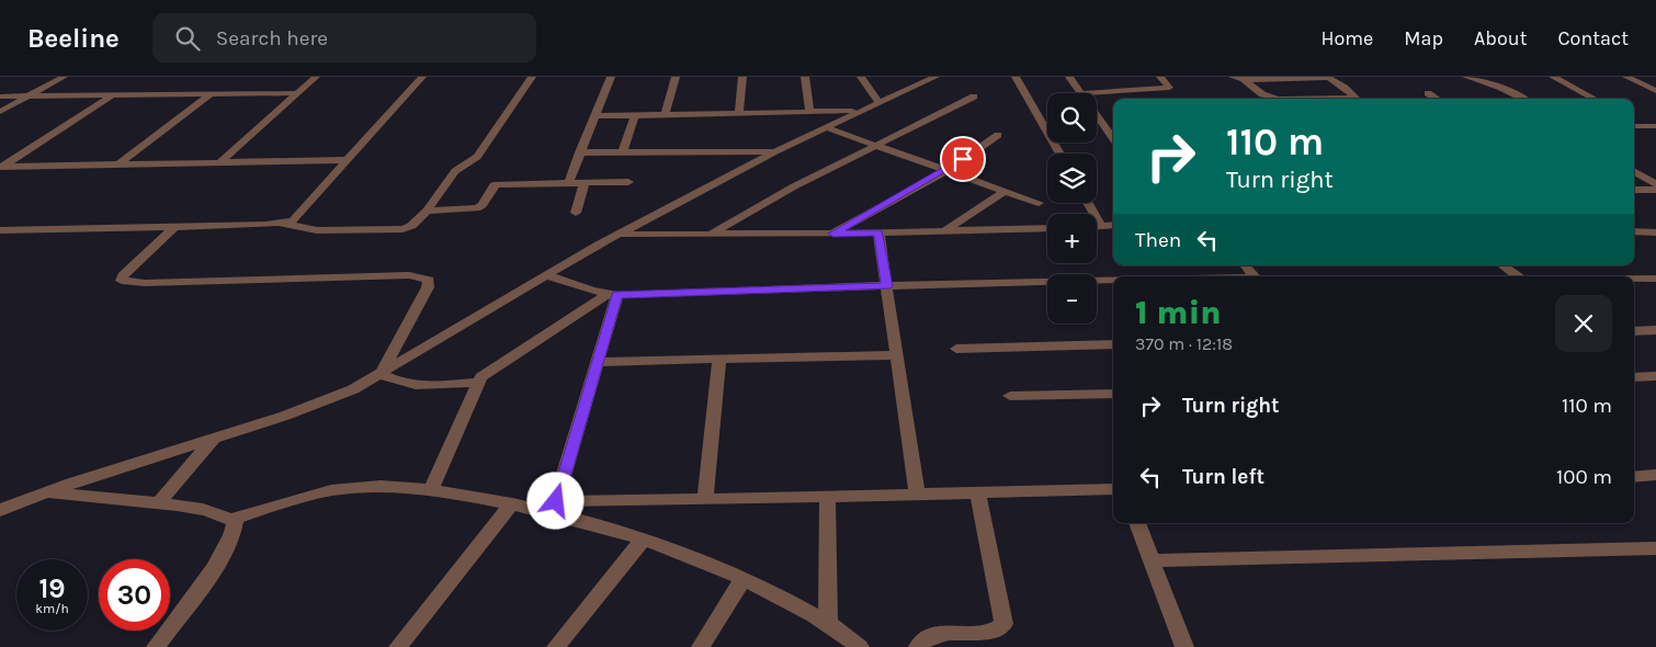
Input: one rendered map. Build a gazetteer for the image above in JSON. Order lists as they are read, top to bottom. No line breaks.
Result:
{"page":{"header":"Beeline","search":"Search here","nav":["Home","Map","About","Contact"],"map_buttons":["+","−"],"turn":["110 m","Turn right"],"then":"Then","heading":["1 min","370 m · 12:18"],"list":[{"name":"Turn right","value":"110 m"},{"name":"Turn left","value":"100 m"}],"speed":"19 km/h","limit":"30"}}
